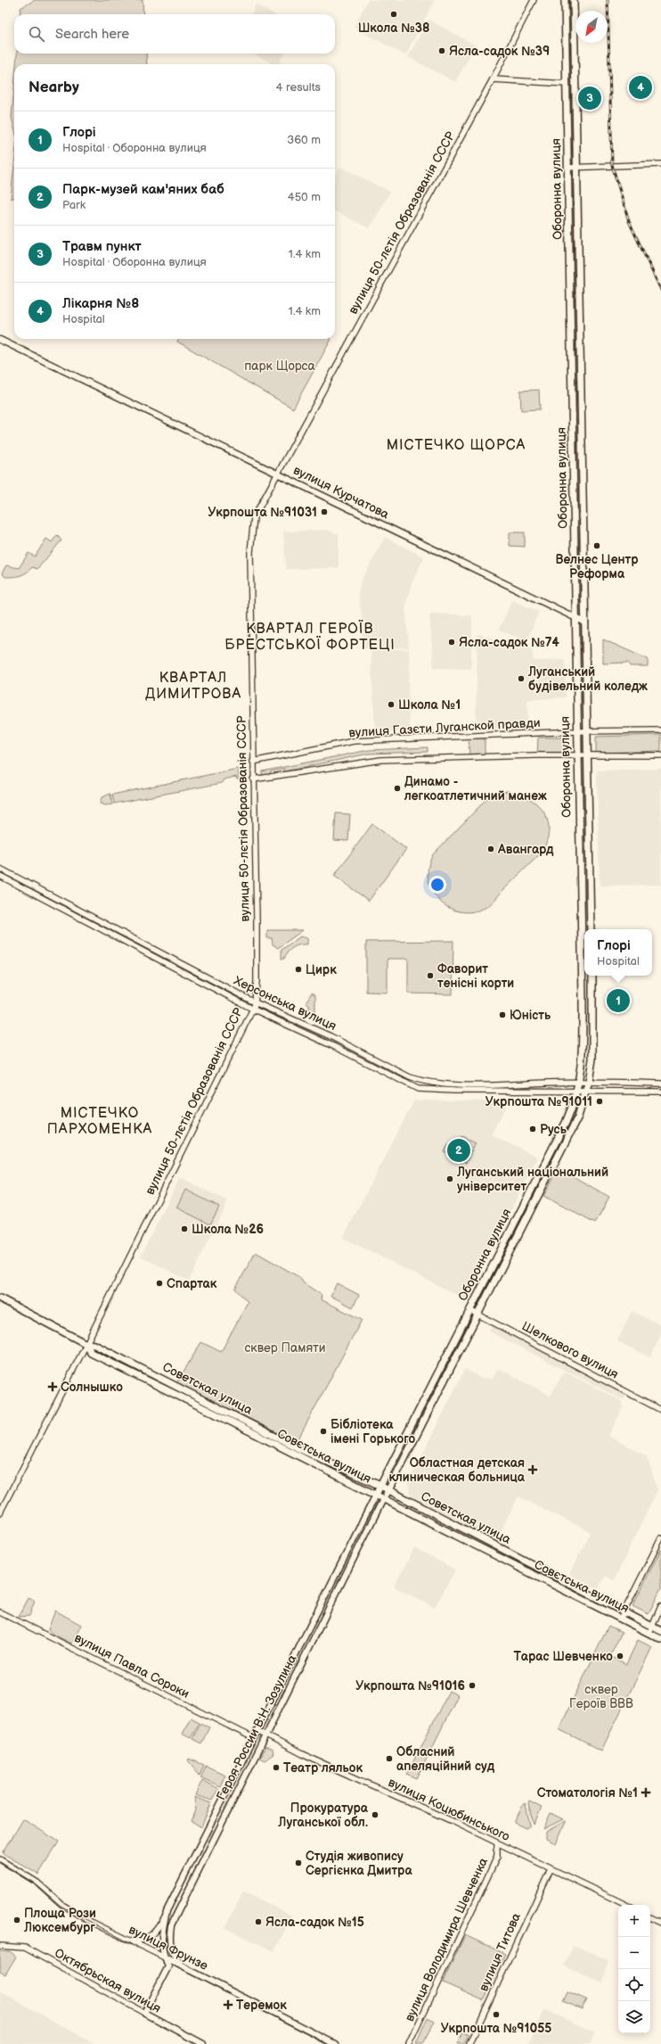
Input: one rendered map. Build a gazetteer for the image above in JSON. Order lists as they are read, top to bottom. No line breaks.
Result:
{"streets":{"main road":["Оборонна вулиця","вулиця Курчатова","Советская улица","Совєтська вулиця","Героя России В.Н. Зозулина","вулиця Фрунзе","Октябрьская вулиця"],"street":["вулиця 50-лєтія Образованія СССР","вулиця Газєти Луганской правди","Херсонська вулиця","Шелкового вулиця","вулиця Павла Сороки","вулиця Коцюбинського","вулиця Володимира Шевченка","вулиця Титова"]},"crossings":[["Оборонна вулиця","вулиця Курчатова"],["Оборонна вулиця","вулиця Газєти Луганской правди"],["Оборонна вулиця","Херсонська вулиця"],["Оборонна вулиця","Шелкового вулиця"],["Оборонна вулиця","Советская улица"],["Оборонна вулиця","Совєтська вулиця"],["Оборонна вулиця","Героя России В.Н. Зозулина"],["вулиця 50-лєтія Образованія СССР","вулиця Курчатова"],["вулиця 50-лєтія Образованія СССР","вулиця Газєти Луганской правди"],["вулиця 50-лєтія Образованія СССР","Херсонська вулиця"],["вулиця 50-лєтія Образованія СССР","Советская улица"],["вулиця 50-лєтія Образованія СССР","Совєтська вулиця"],["Советская улица","Совєтська вулиця"],["Совєтська вулиця","Героя России В.Н. Зозулина"],["вулиця Павла Сороки","Героя России В.Н. Зозулина"],["Героя России В.Н. Зозулина","вулиця Коцюбинського"],["Героя России В.Н. Зозулина","вулиця Фрунзе"],["вулиця Коцюбинського","вулиця Володимира Шевченка"],["вулиця Коцюбинського","вулиця Титова"]],"districts":["МІСТЕЧКО ЩОРСА","КВАРТАЛ ГЕРОЇВ БРЕСТСЬКОЇ ФОРТЕЦІ","КВАРТАЛ ДИМИТРОВА","МІСТЕЧКО ПАРХОМЕНКА"],"parks":["парк Щорса","сквер Памяти","сквер Героїв ВВВ"],"places":{"other":["Школа №38","Ясла-садок №39","Укрпошта №91031","Велнес Центр Реформа","Ясла-садок №74","Луганський будівельний коледж","Школа №1","Динамо - легкоатлетичний манеж","Авангард","Цирк","Фаворит тенісні корти","Юність","Укрпошта №91011","Русь","Луганський національний університет","Школа №26","Спартак","Бібліотека імені Горького","Тарас Шевченко","Укрпошта №91016","Обласний апеляційний суд","Театр ляльок","Прокуратура Луганської обл.","Студія живопису Сергієнка Дмитра","Площа Рози Люксембург","Ясла-садок №15","Укрпошта №91055"],"health":["Солнышко","Областная детская клиническая больница","Стоматологія №1","Теремок"]},"north":"bottom left","page":{"search":"Search here","heading":["Nearby","4 results"],"pins":["4","3","1","2"],"list":[{"mark":"1","name":"Глорі","note":"Hospital · Оборонна вулиця","value":"360 m"},{"mark":"2","name":"Парк-музей кам'яних баб","note":"Park","value":"450 m"},{"mark":"3","name":"Травм пункт","note":"Hospital · Оборонна вулиця","value":"1.4 km"},{"mark":"4","name":"Лікарня №8","note":"Hospital","value":"1.4 km"}],"popup":["Глорі","Hospital"],"map_buttons":["+","−"]}}
